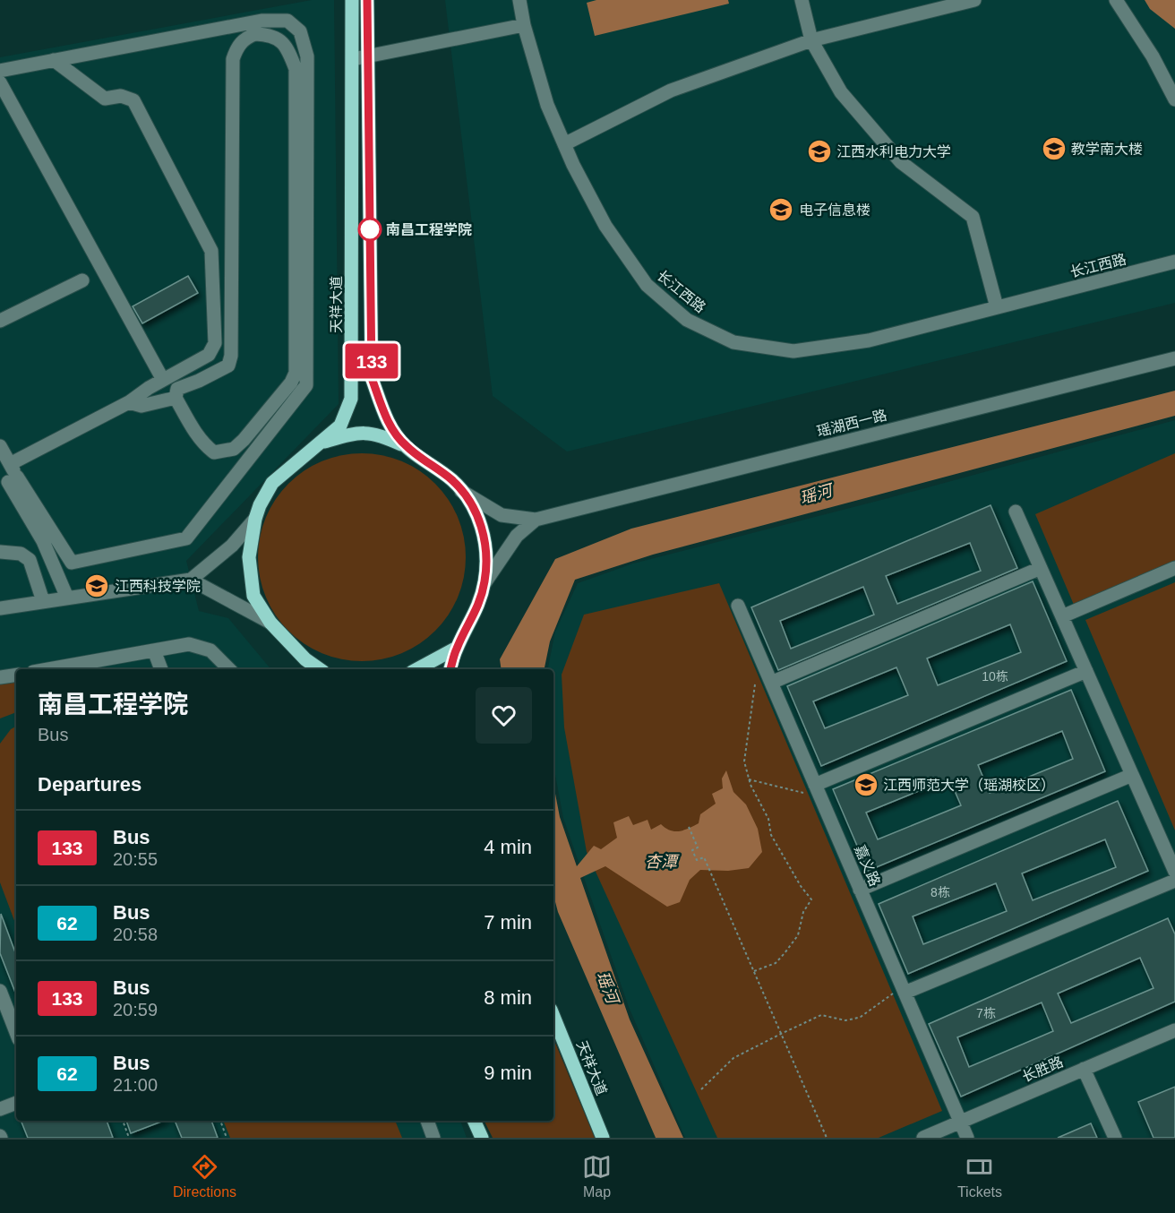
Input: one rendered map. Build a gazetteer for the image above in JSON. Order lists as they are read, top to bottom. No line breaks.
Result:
{"streets":{"main road":["天祥大道"],"street":["长江西路","瑶湖西一路","嘉义路","长胜路"]},"crossings":[["嘉义路","长胜路"]],"water":["瑶河","杏潭"],"places":{"school or university":["教学南大楼","江西水利电力大学","电子信息楼","江西科技学院","江西师范大学（瑶湖校区）"],"other":["南昌工程学院"]},"lines":["bus line 133"],"house_numbers":["10栋","8栋","7栋"],"page":{"on_map":"133","heading":[["南昌工程学院","Bus"],"Departures"],"list":[{"mark":"133","name":"Bus","note":"20:55","value":"4 min"},{"mark":"62","name":"Bus","note":"20:58","value":"7 min"},{"mark":"133","name":"Bus","note":"20:59","value":"8 min"},{"mark":"62","name":"Bus","note":"21:00","value":"9 min"}],"tabs":["Directions","Map","Tickets"]}}
